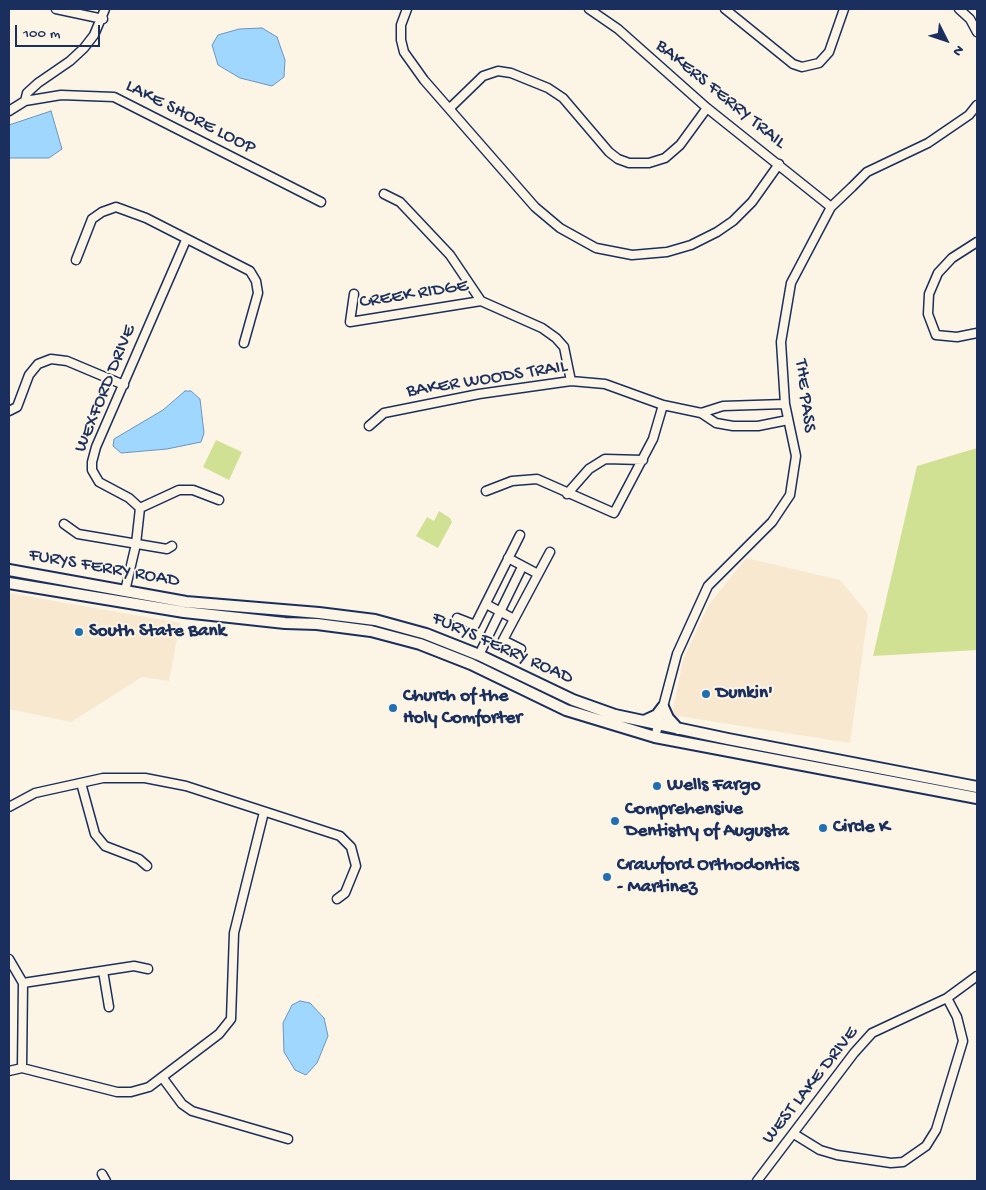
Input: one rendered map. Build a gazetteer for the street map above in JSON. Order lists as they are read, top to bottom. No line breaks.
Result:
{"streets":{"main road":["FURYS FERRY ROAD"],"street":["BAKERS FERRY TRAIL","LAKE SHORE LOOP","CREEK RIDGE","BAKER WOODS TRAIL","WEXFORD DRIVE","THE PASS","WEST LAKE DRIVE"]},"crossings":[["BAKERS FERRY TRAIL","THE PASS"],["BAKER WOODS TRAIL","THE PASS"],["THE PASS","FURYS FERRY ROAD"]],"places":["South State Bank","Dunkin'","Church of the Holy Comforter","Wells Fargo","Comprehensive Dentistry of Augusta","Circle K","Crawford Orthodontics - Martinez"],"scale_bar":"100 m","north":"bottom right"}
